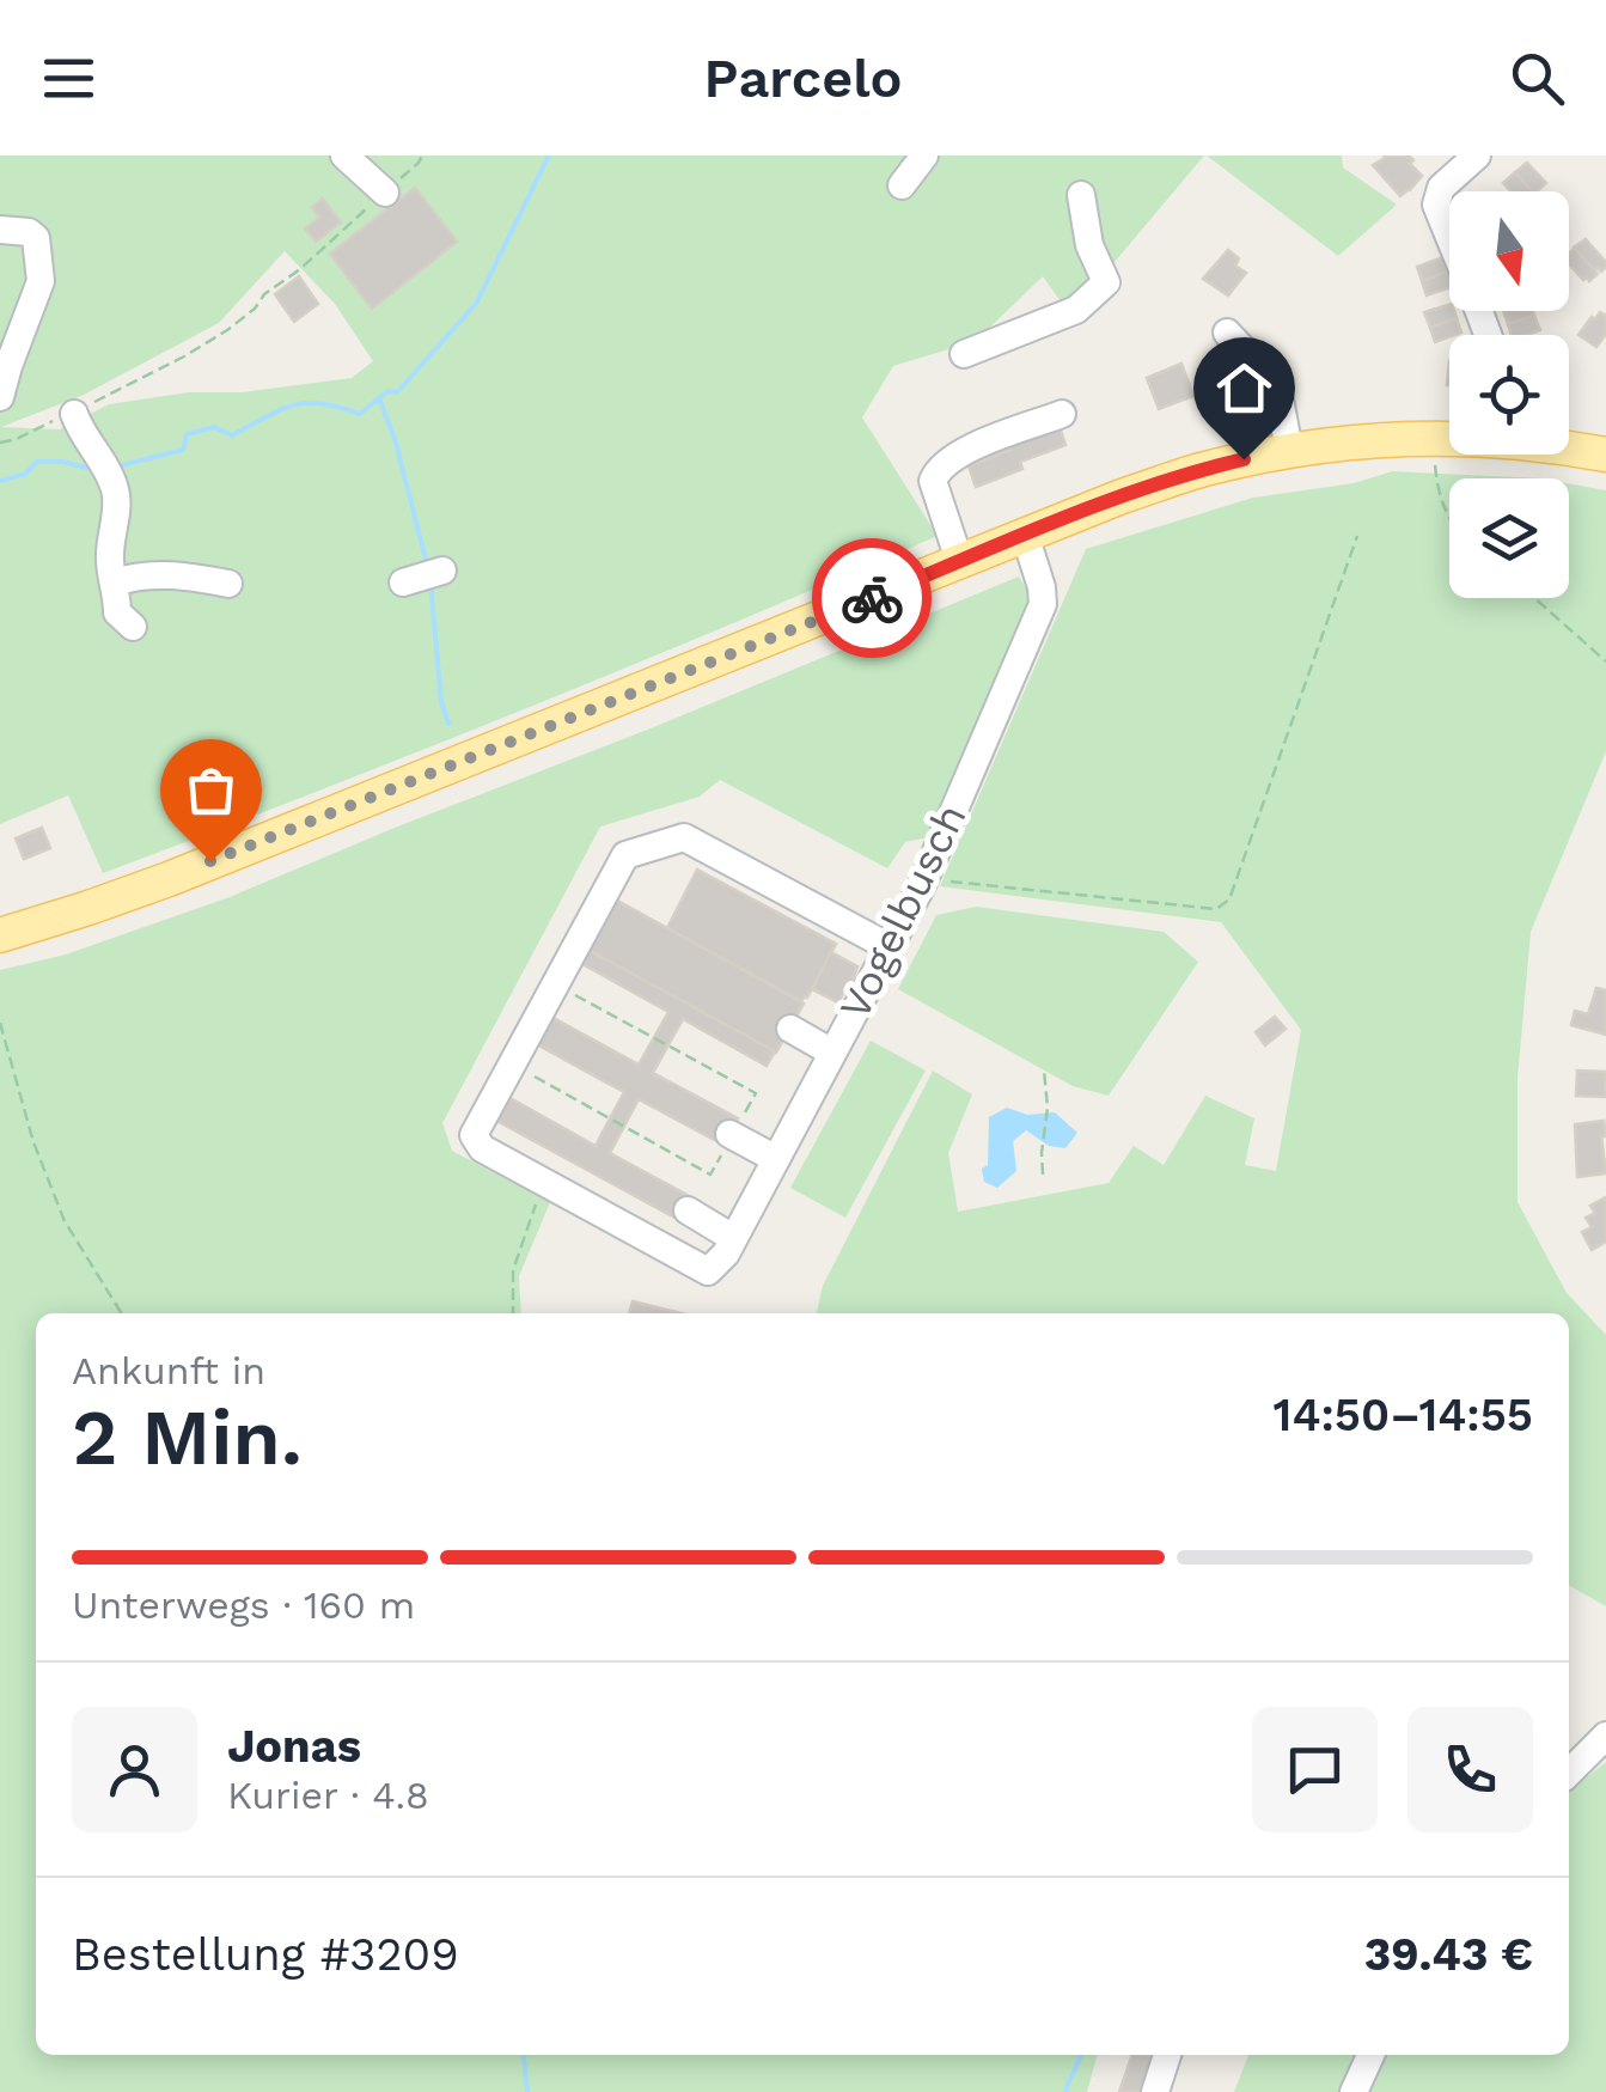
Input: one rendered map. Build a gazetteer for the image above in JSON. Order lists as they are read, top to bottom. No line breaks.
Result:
{"streets":{"street":["Vogelbusch"]},"north":"bottom","page":{"header":"Parcelo","heading":["2 Min.","Ankunft in","14:50–14:55"],"panel":["Jonas","Kurier · 4.8","Bestellung #3209","39.43 €"],"bar":"Unterwegs · 160 m"}}
